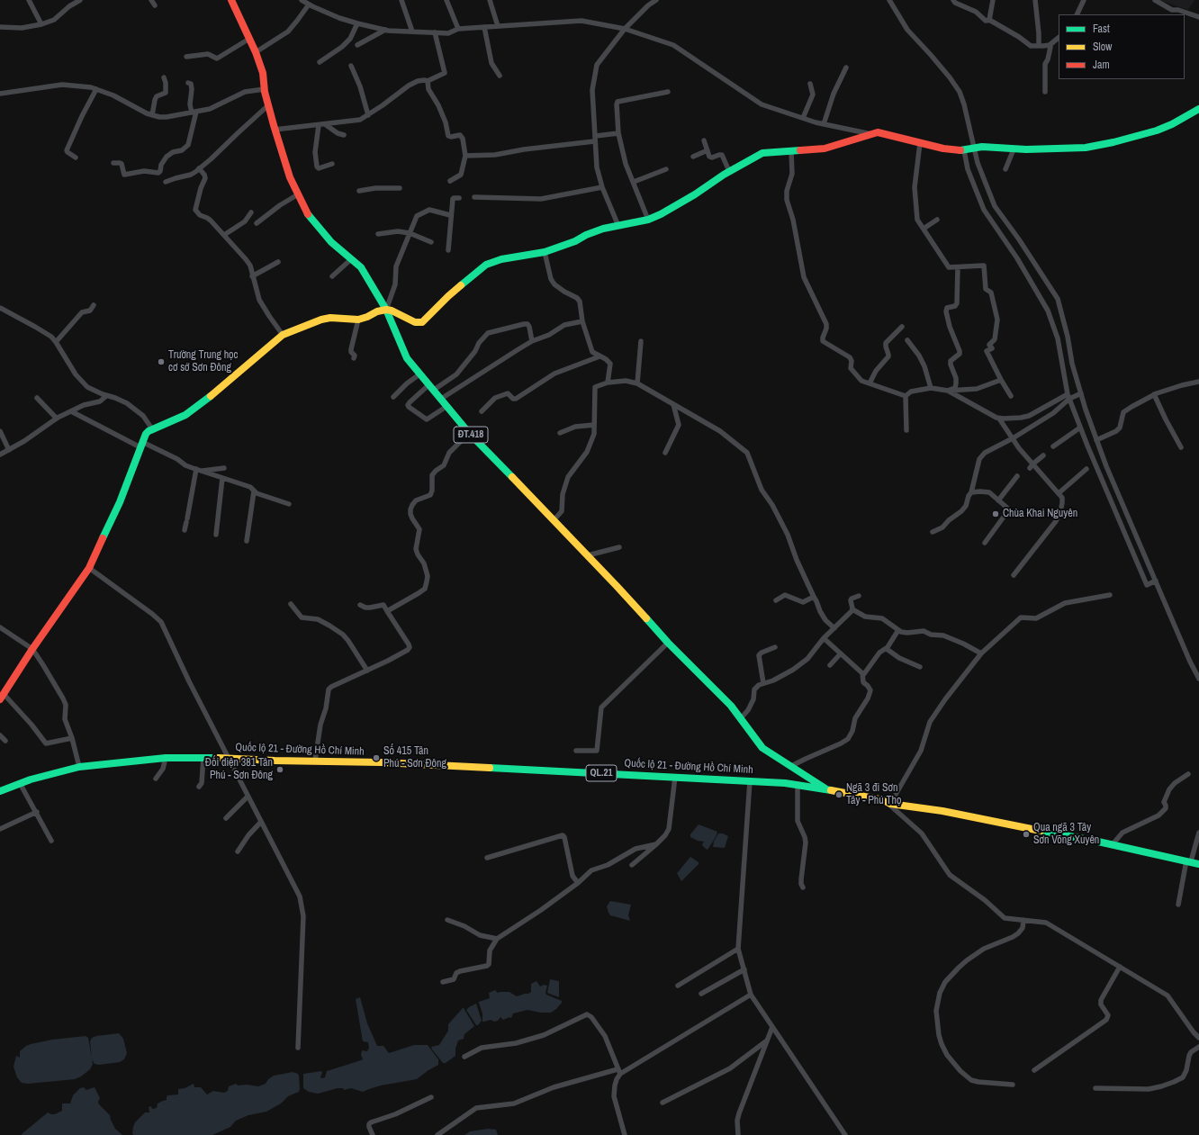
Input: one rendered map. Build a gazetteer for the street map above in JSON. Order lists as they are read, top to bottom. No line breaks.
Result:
{"streets":{"main road":["ĐT.418","Quốc lộ 21 - Đường Hồ Chí Minh","QL.21"]},"crossings":[["ĐT.418","Quốc lộ 21 - Đường Hồ Chí Minh"]],"places":["Trường Trung học cơ sở Sơn Đông","Chùa Khai Nguyên","Số 415 Tân Phú - Sơn Đông","Đối diện 381 Tân Phú - Sơn Đông","Ngã 3 đi Sơn Tây - Phú Thọ","Qua ngã 3 Tây Sơn Võng Xuyên"],"legend":["Fast","Slow","Jam"]}
